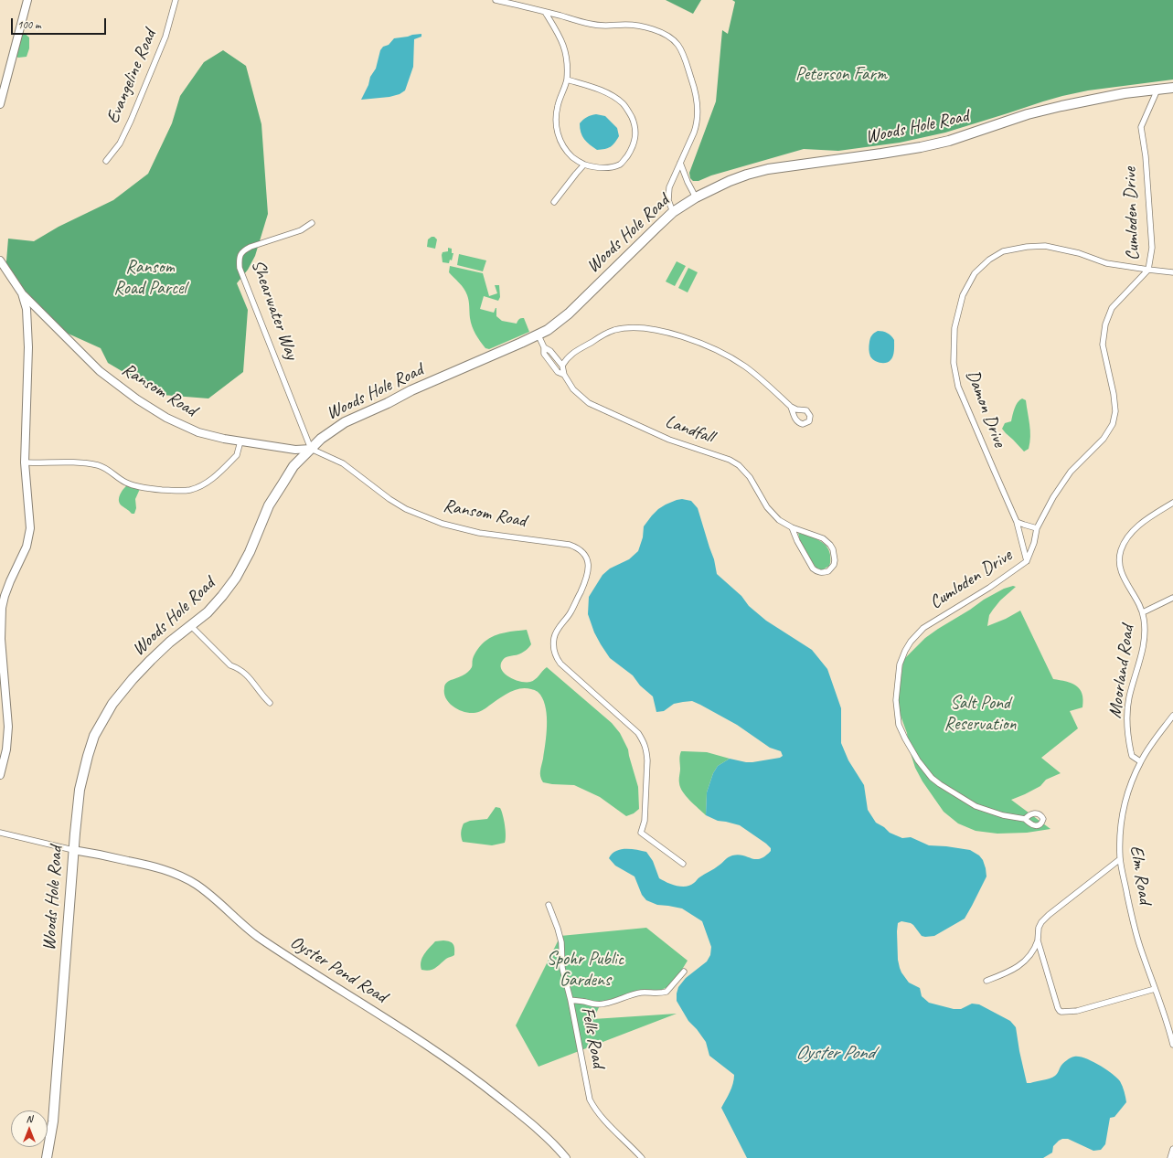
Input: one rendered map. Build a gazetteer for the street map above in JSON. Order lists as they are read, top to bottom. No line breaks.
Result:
{"streets":{"highway":["Woods Hole Road"],"main road":["Ransom Road","Oyster Pond Road"],"street":["Evangeline Road","Cumloden Drive","Shearwater Way","Damon Drive","Landfall","Moorland Road","Elm Road","Fells Road"]},"crossings":[["Woods Hole Road","Cumloden Drive"],["Woods Hole Road","Shearwater Way"],["Woods Hole Road","Ransom Road"],["Woods Hole Road","Landfall"],["Woods Hole Road","Oyster Pond Road"],["Cumloden Drive","Damon Drive"],["Shearwater Way","Ransom Road"],["Moorland Road","Elm Road"]],"water":["Oyster Pond"],"parks":["Peterson Farm","Ransom Road Parcel","Salt Pond Reservation","Spohr Public Gardens"],"scale_bar":"100 m","north":"top"}
